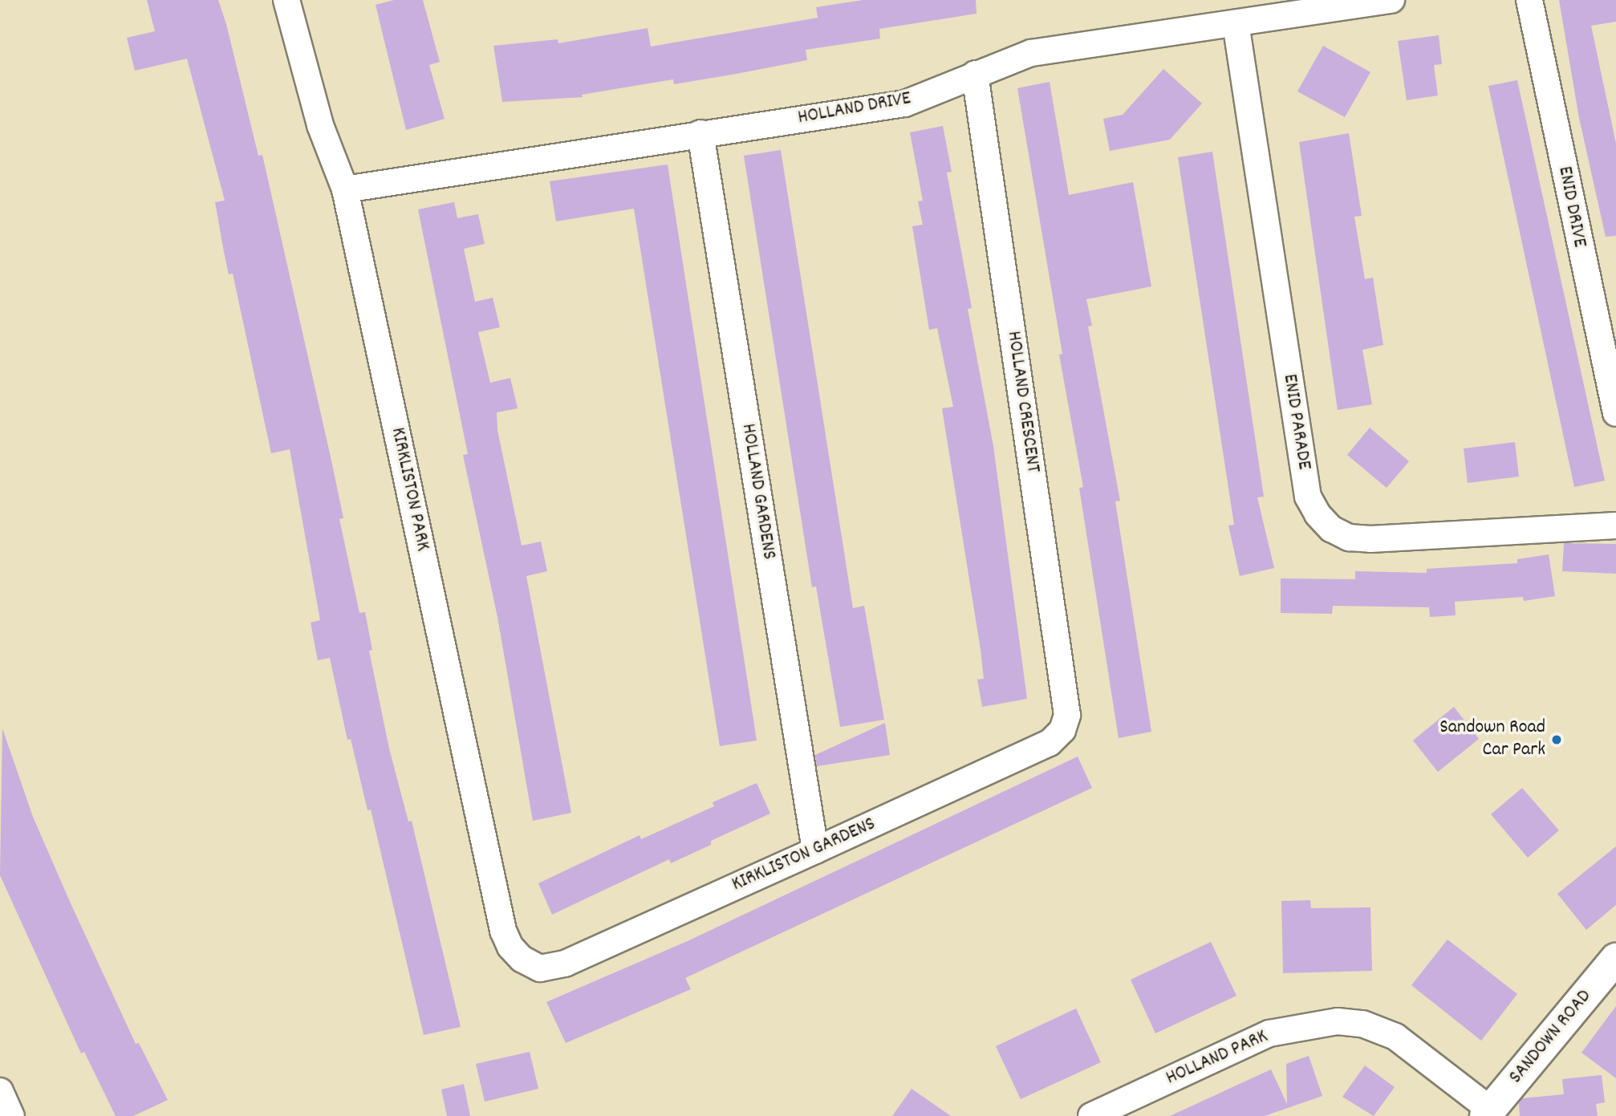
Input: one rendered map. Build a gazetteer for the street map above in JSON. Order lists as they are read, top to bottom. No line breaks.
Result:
{"streets":{"street":["HOLLAND DRIVE","ENID DRIVE","HOLLAND CRESCENT","ENID PARADE","KIRKLISTON PARK","HOLLAND GARDENS","KIRKLISTON GARDENS","SANDOWN ROAD","HOLLAND PARK"]},"crossings":[["HOLLAND DRIVE","HOLLAND CRESCENT"],["HOLLAND DRIVE","ENID PARADE"],["HOLLAND DRIVE","KIRKLISTON PARK"],["HOLLAND DRIVE","HOLLAND GARDENS"],["HOLLAND CRESCENT","KIRKLISTON GARDENS"],["KIRKLISTON PARK","KIRKLISTON GARDENS"],["HOLLAND GARDENS","KIRKLISTON GARDENS"],["SANDOWN ROAD","HOLLAND PARK"]],"places":["Sandown Road Car Park"]}
